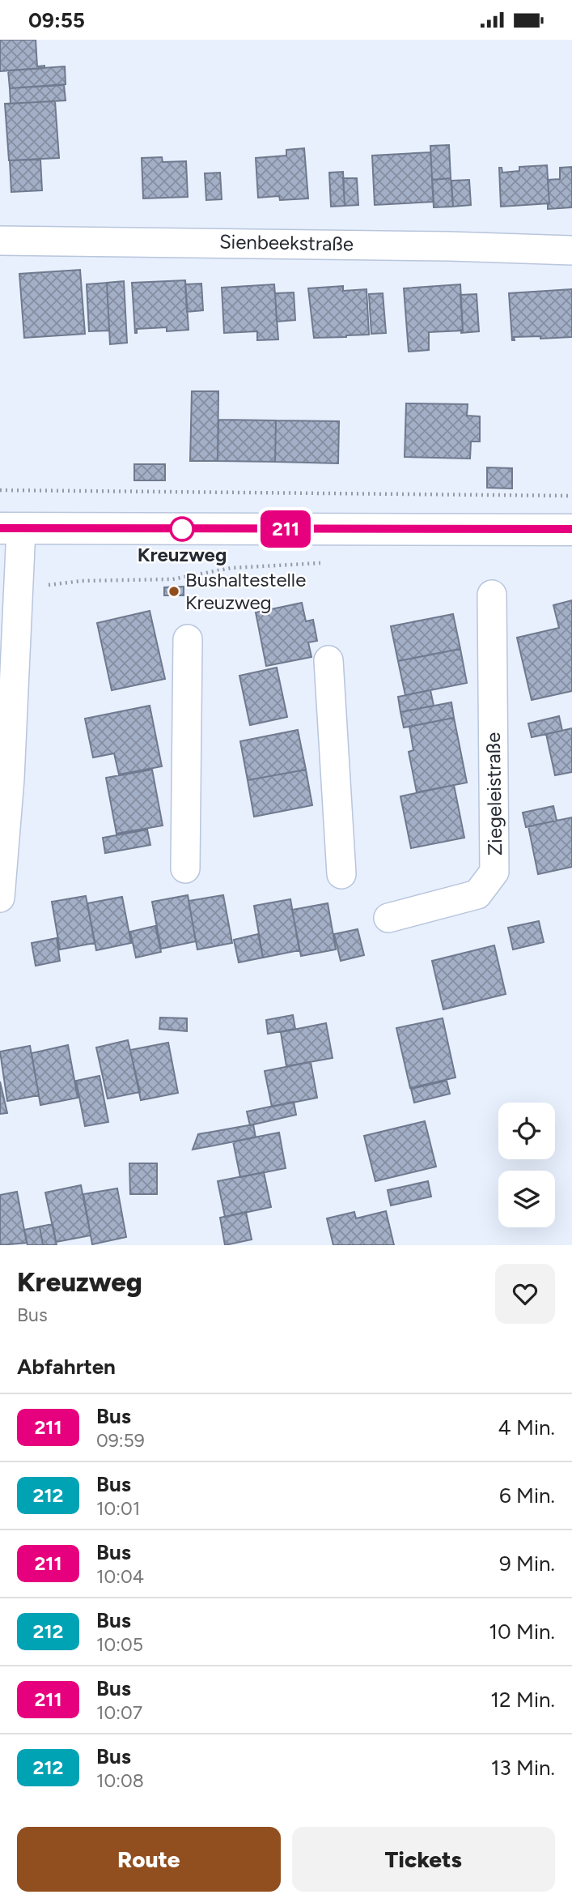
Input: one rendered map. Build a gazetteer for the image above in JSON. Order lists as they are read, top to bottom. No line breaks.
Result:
{"streets":{"street":["Sienbeekstraße","Ziegeleistraße"]},"places":["Kreuzweg","Bushaltestelle Kreuzweg"],"lines":["bus line 211"],"page":{"status":"09:55","on_map":"211","heading":[["Kreuzweg","Bus"],"Abfahrten"],"list":[{"mark":"211","name":"Bus","note":"09:59","value":"4 Min."},{"mark":"212","name":"Bus","note":"10:01","value":"6 Min."},{"mark":"211","name":"Bus","note":"10:04","value":"9 Min."},{"mark":"212","name":"Bus","note":"10:05","value":"10 Min."},{"mark":"211","name":"Bus","note":"10:07","value":"12 Min."},{"mark":"212","name":"Bus","note":"10:08","value":"13 Min."}],"buttons":["Route","Tickets"]}}
